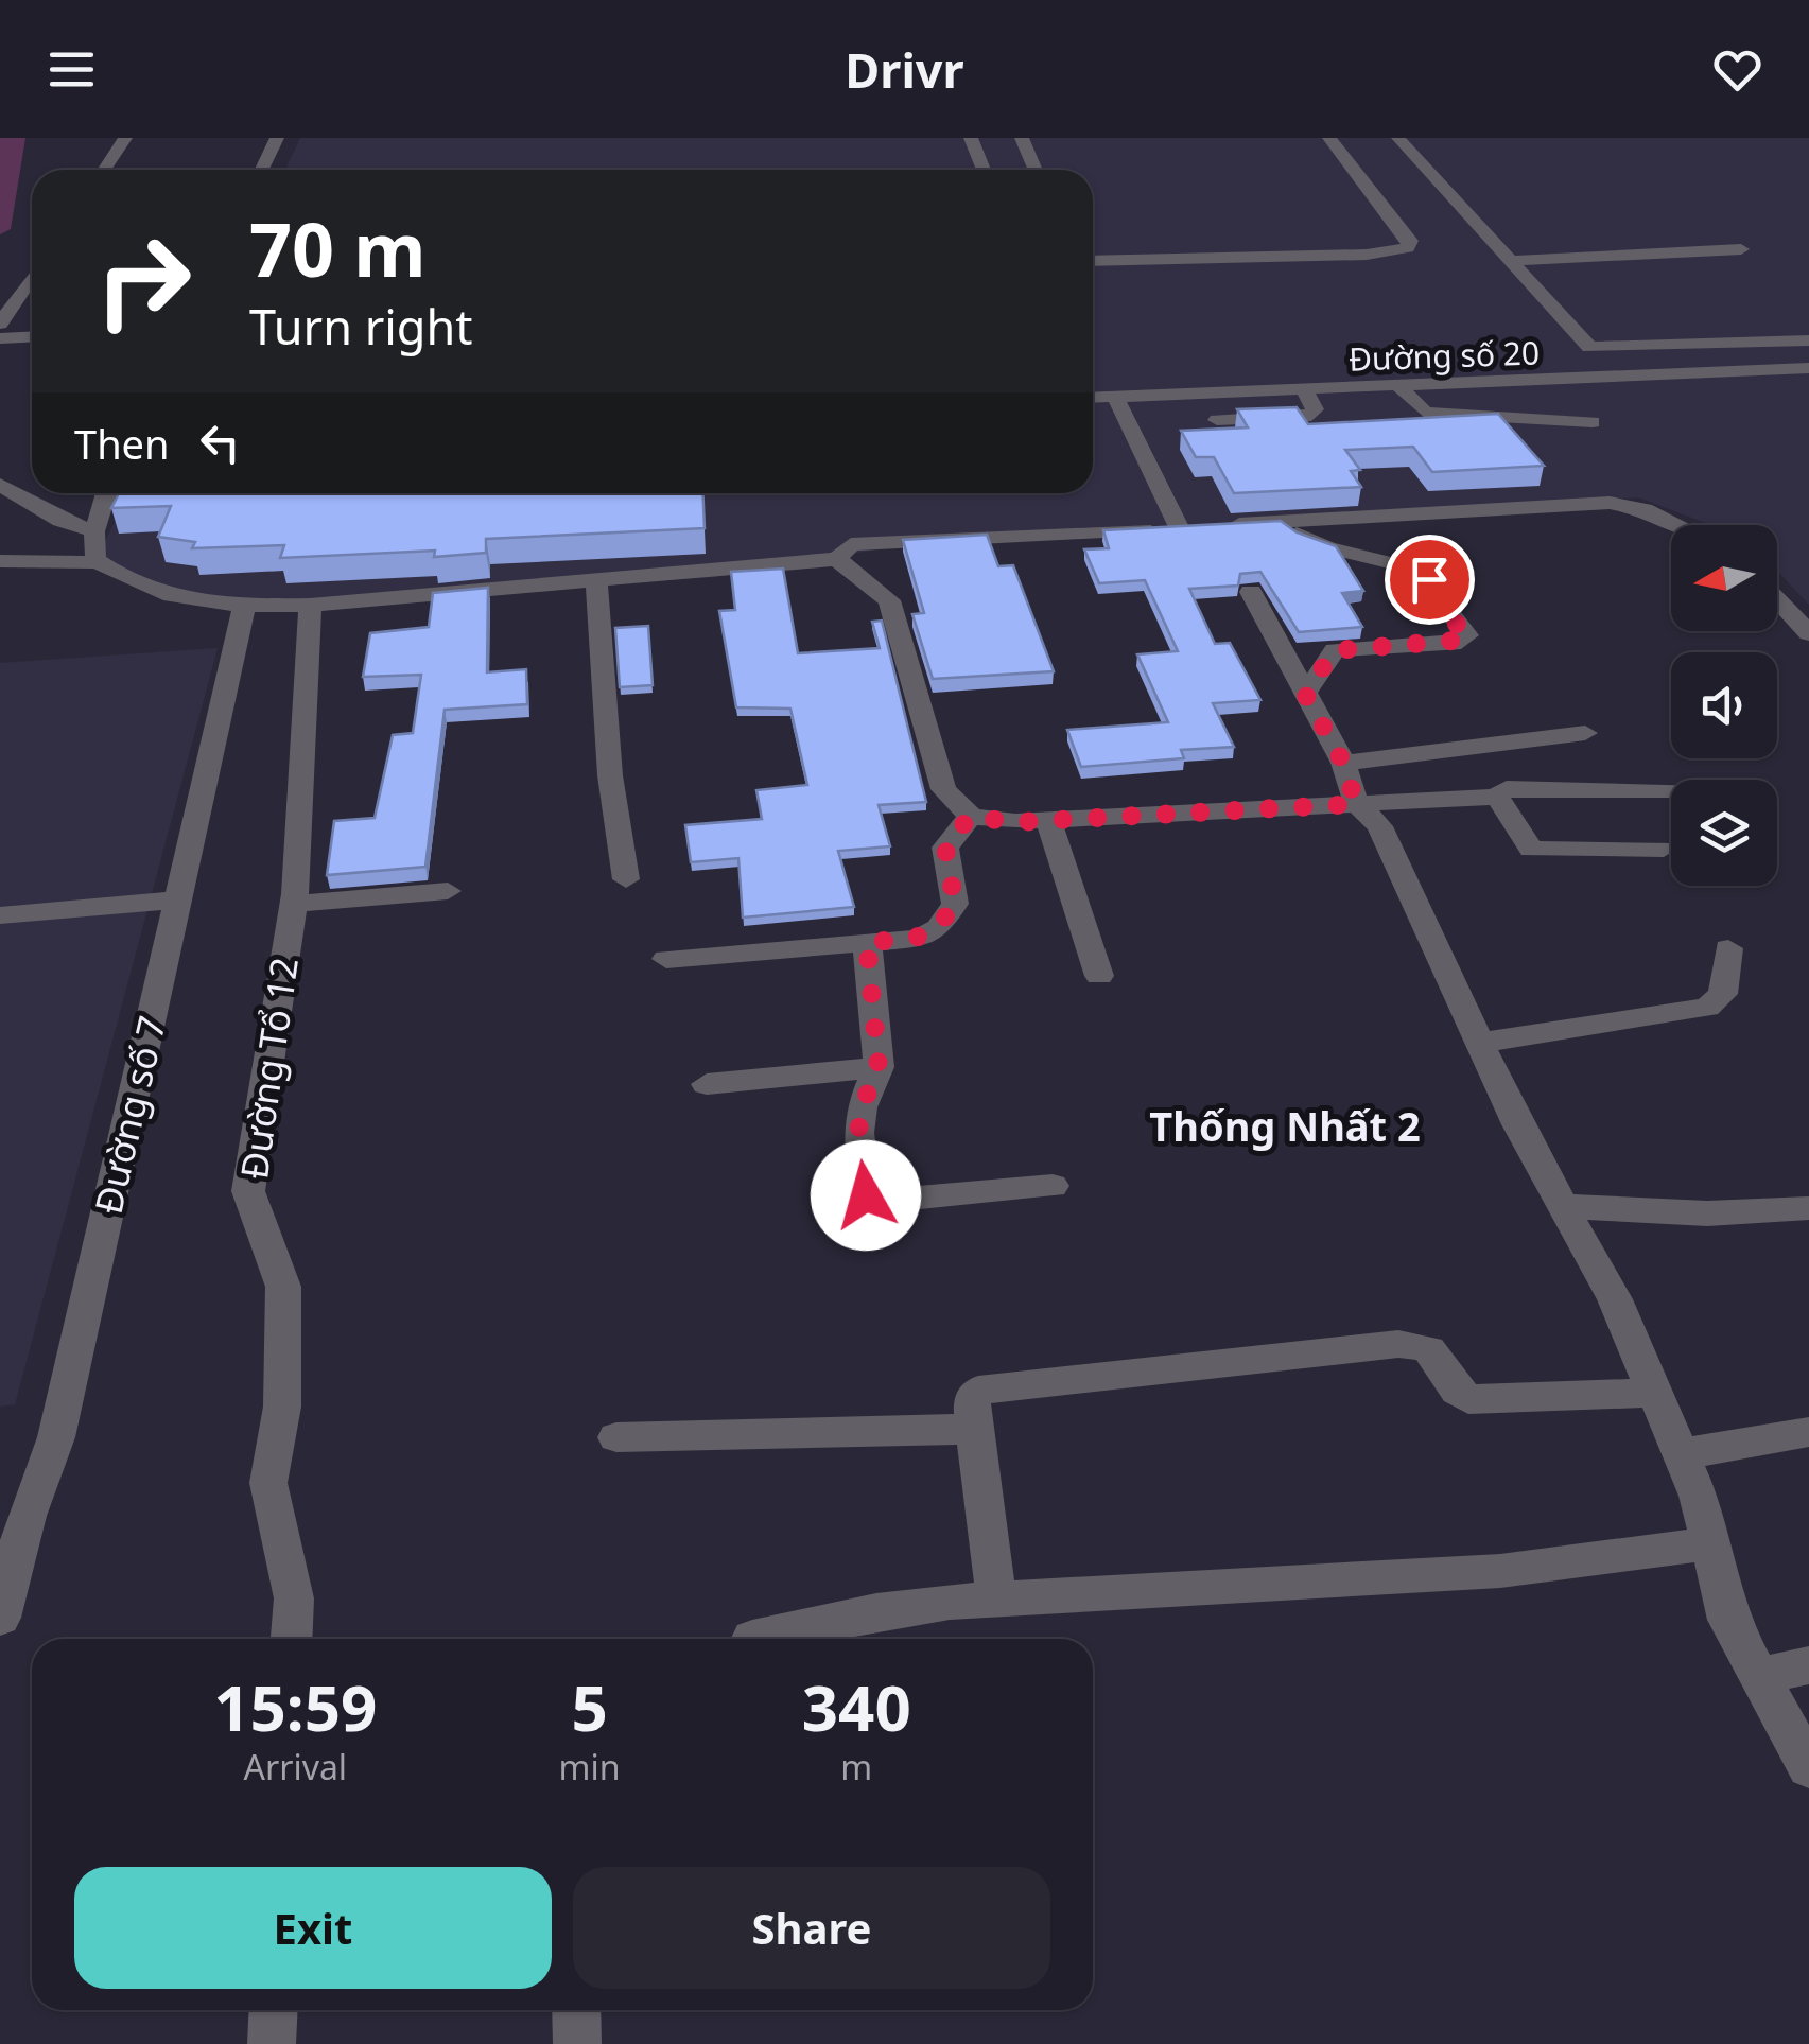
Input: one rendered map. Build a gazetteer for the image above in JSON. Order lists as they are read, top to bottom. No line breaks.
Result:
{"streets":{"street":["Đường số 20","Đường Tổ 12","Đường số 7"]},"districts":["Thống Nhất 2"],"north":"left","page":{"header":"Drivr","turn":["70 m","Turn right"],"then":"Then","eta":["15:59","Arrival","5","min","340","m"],"buttons":["Exit","Share"]}}
